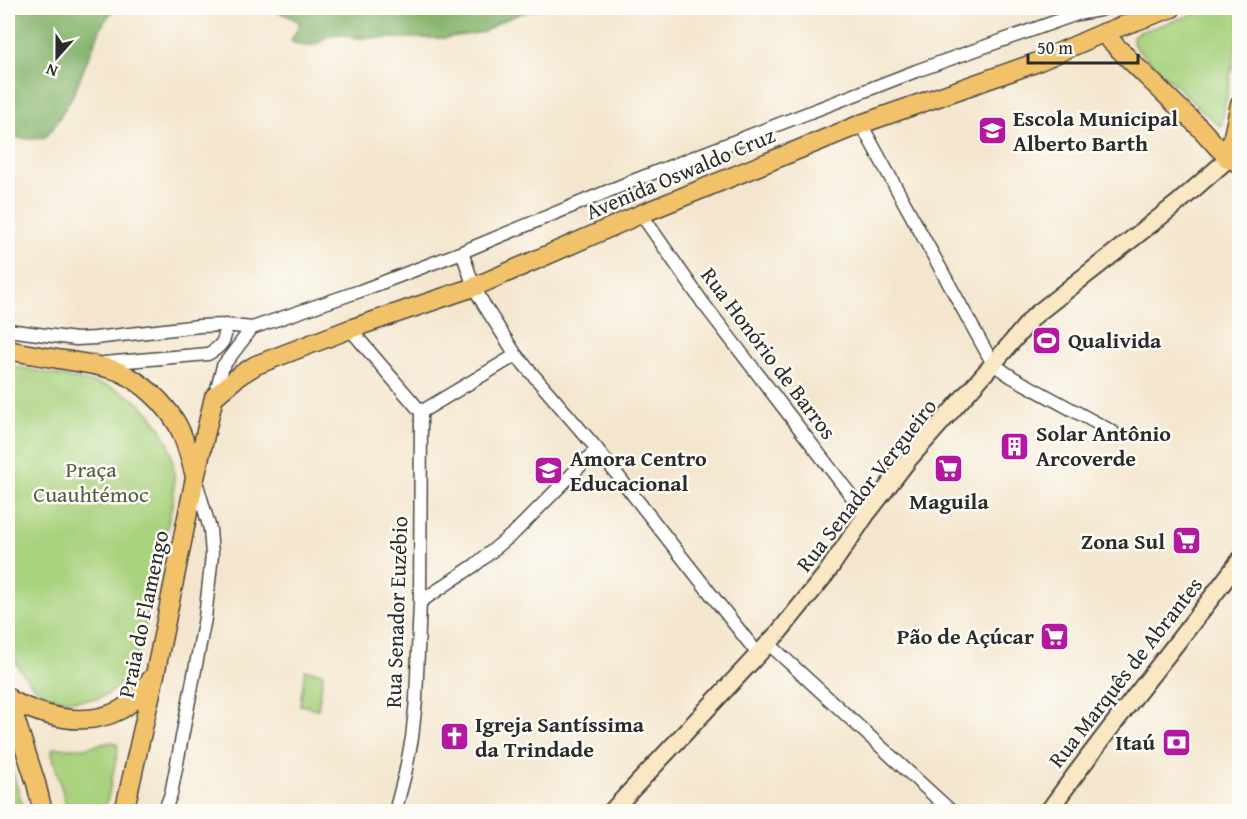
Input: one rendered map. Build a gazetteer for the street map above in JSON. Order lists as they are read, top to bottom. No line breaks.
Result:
{"streets":{"main road":["Avenida Oswaldo Cruz","Praia do Flamengo"],"street":["Rua Honório de Barros","Rua Senador Vergueiro","Rua Senador Euzébio","Rua Marquês de Abrantes"]},"crossings":[["Avenida Oswaldo Cruz","Rua Honório de Barros"],["Rua Honório de Barros","Rua Senador Vergueiro"]],"parks":["Praça Cuauhtémoc"],"places":{"school or university":["Escola Municipal Alberto Barth","Amora Centro Educacional"],"sports":["Qualivida"],"building":["Solar Antônio Arcoverde"],"supermarket":["Maguila","Zona Sul","Pão de Açúcar"],"church":["Igreja Santíssima da Trindade"],"bank":["Itaú"]},"scale_bar":"50 m","north":"bottom"}
